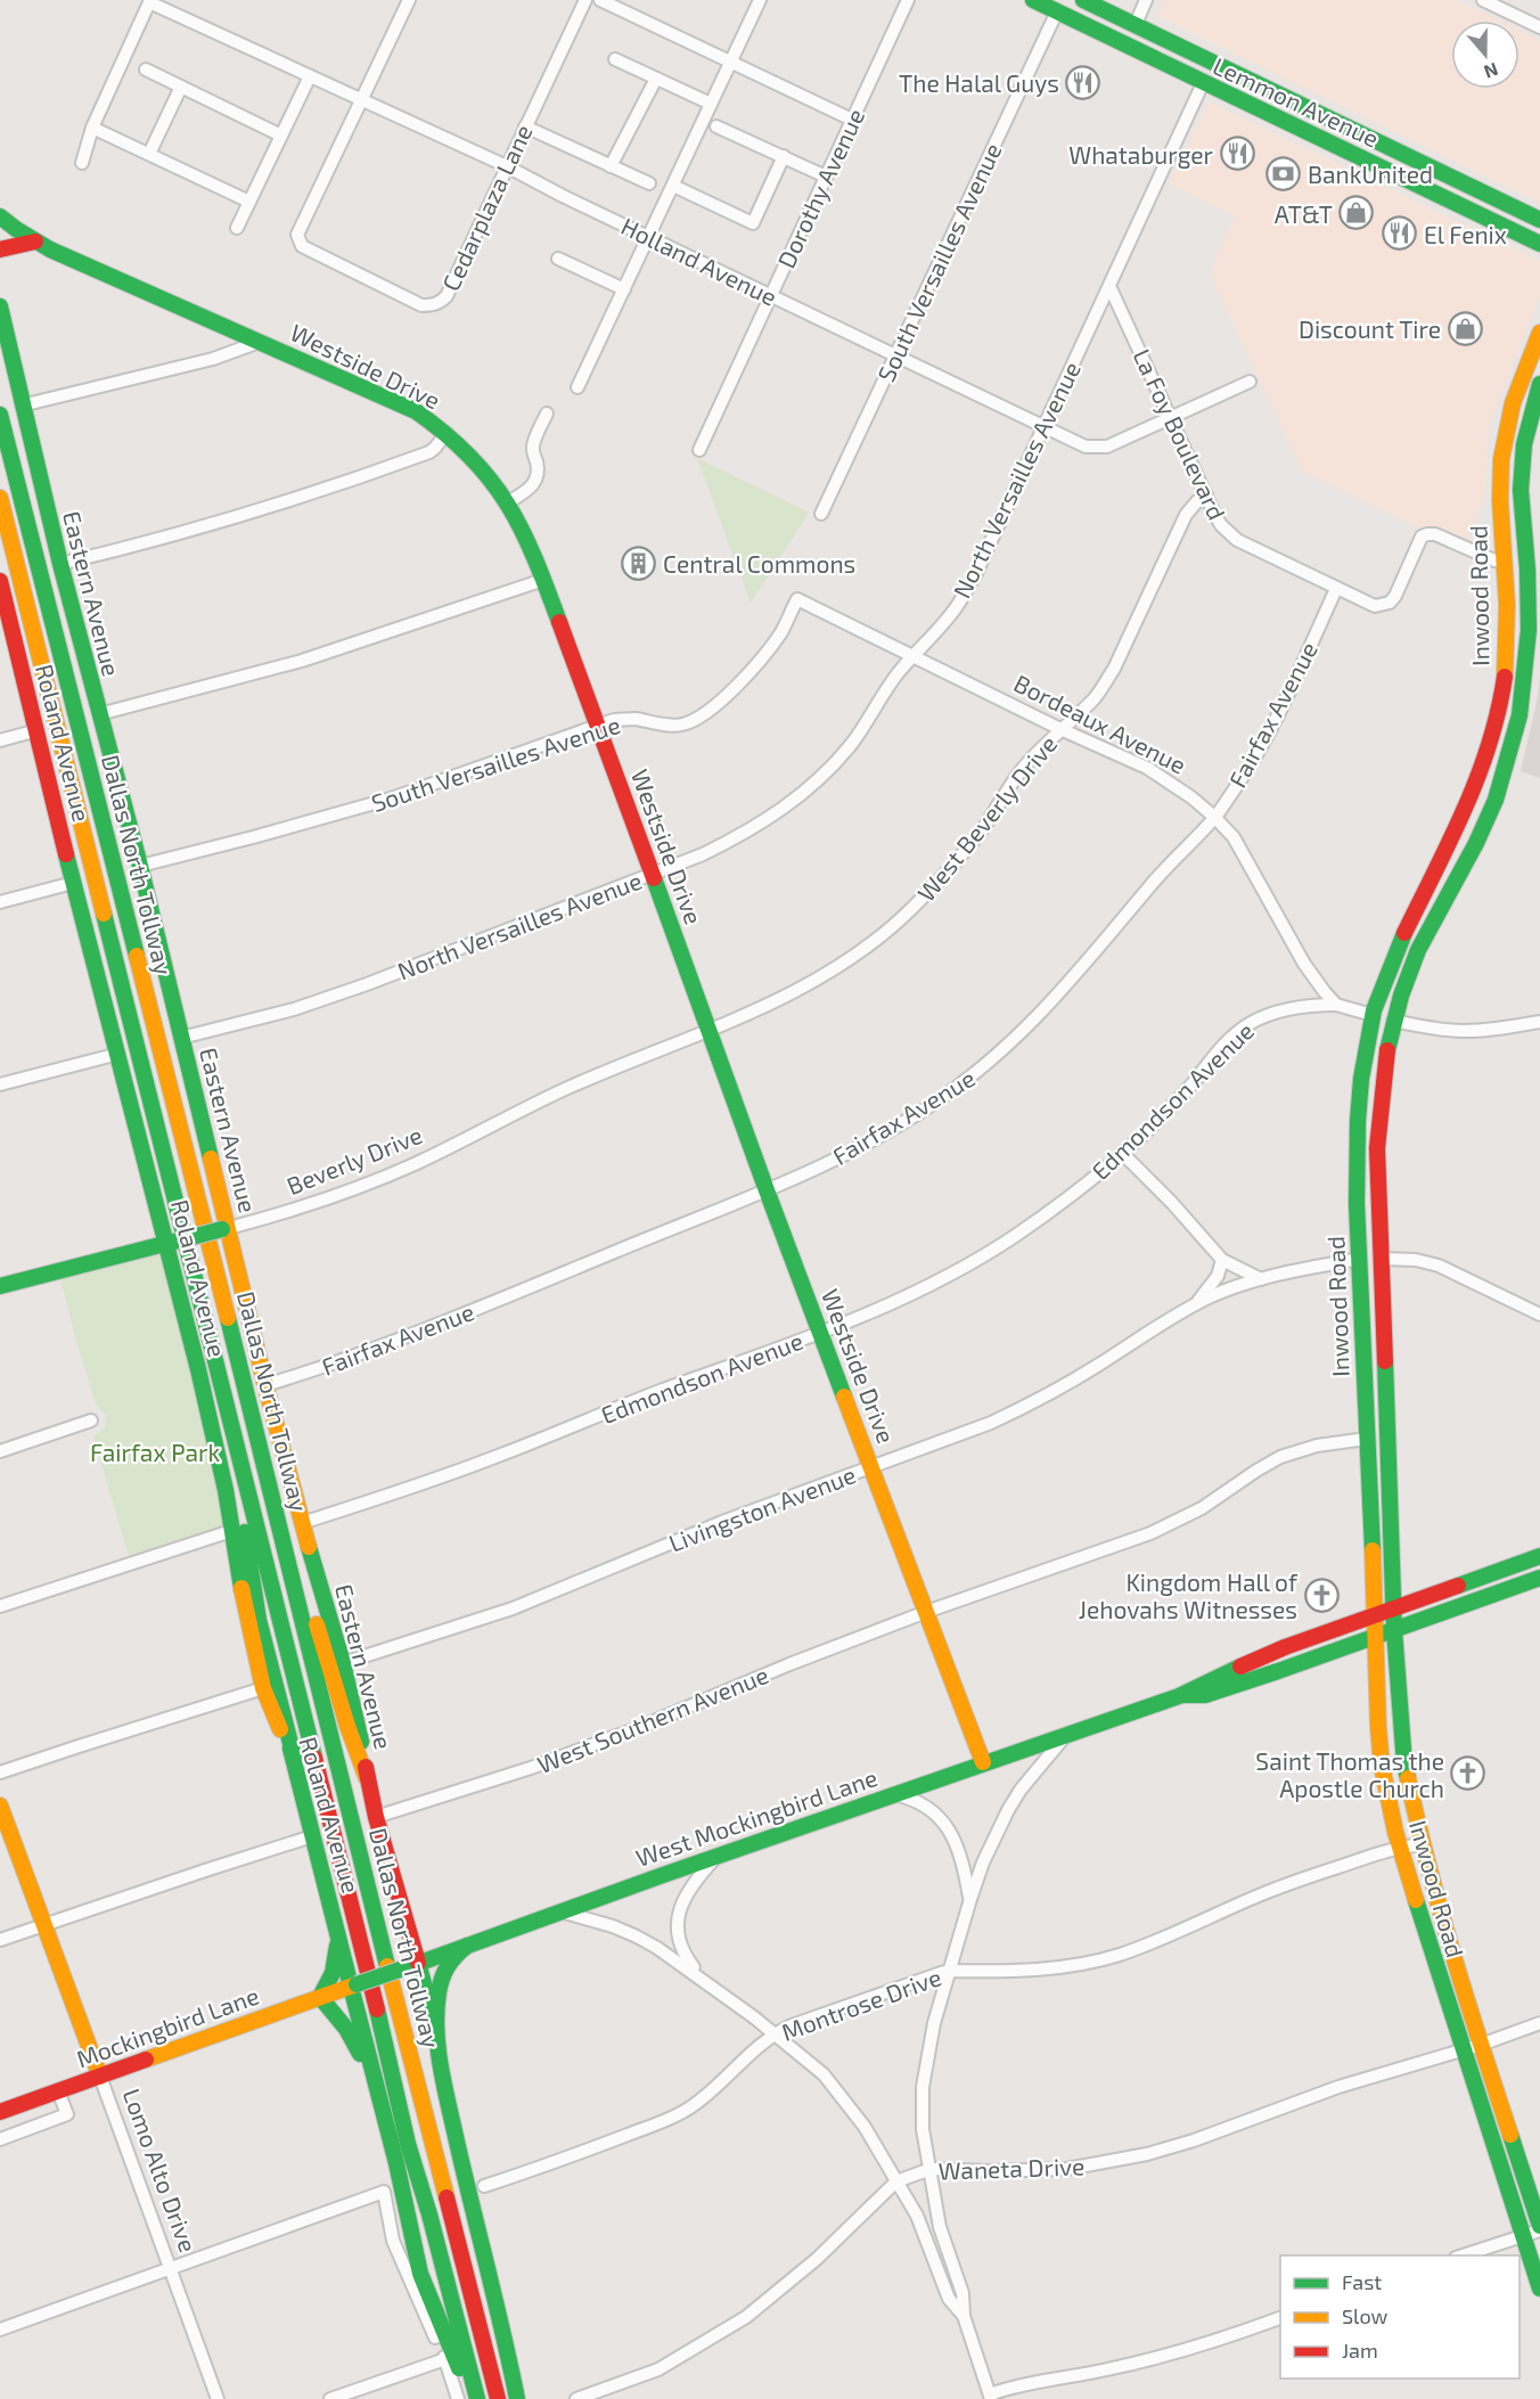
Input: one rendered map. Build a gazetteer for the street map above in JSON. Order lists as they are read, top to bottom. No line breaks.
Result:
{"streets":{"main road":["Lemmon Avenue","Westside Drive","Eastern Avenue","Inwood Road","Roland Avenue","Dallas North Tollway","Beverly Drive","West Mockingbird Lane","Mockingbird Lane","Lomo Alto Drive"],"street":["Dorothy Avenue","Cedarplaza Lane","Holland Avenue","South Versailles Avenue","La Foy Boulevard","North Versailles Avenue","Fairfax Avenue","Bordeaux Avenue","West Beverly Drive","Edmondson Avenue","Livingston Avenue","West Southern Avenue","Montrose Drive","Waneta Drive"]},"crossings":[["Lemmon Avenue","South Versailles Avenue"],["Lemmon Avenue","North Versailles Avenue"],["Dorothy Avenue","Holland Avenue"],["Cedarplaza Lane","Holland Avenue"],["Holland Avenue","South Versailles Avenue"],["Holland Avenue","La Foy Boulevard"],["Holland Avenue","North Versailles Avenue"],["South Versailles Avenue","Westside Drive"],["South Versailles Avenue","Eastern Avenue"],["South Versailles Avenue","Bordeaux Avenue"],["Westside Drive","North Versailles Avenue"],["Westside Drive","Fairfax Avenue"],["Westside Drive","West Beverly Drive"],["Westside Drive","Edmondson Avenue"],["Westside Drive","Beverly Drive"],["Westside Drive","Livingston Avenue"],["Westside Drive","West Southern Avenue"],["Westside Drive","West Mockingbird Lane"],["La Foy Boulevard","North Versailles Avenue"],["La Foy Boulevard","Inwood Road"],["La Foy Boulevard","Fairfax Avenue"],["La Foy Boulevard","West Beverly Drive"],["North Versailles Avenue","Eastern Avenue"],["North Versailles Avenue","Bordeaux Avenue"],["Eastern Avenue","Fairfax Avenue"],["Eastern Avenue","Edmondson Avenue"],["Eastern Avenue","Beverly Drive"],["Eastern Avenue","Livingston Avenue"],["Eastern Avenue","West Southern Avenue"],["Eastern Avenue","West Mockingbird Lane"],["Inwood Road","Livingston Avenue"],["Inwood Road","West Southern Avenue"],["Inwood Road","West Mockingbird Lane"],["Inwood Road","Montrose Drive"],["Inwood Road","Waneta Drive"],["Fairfax Avenue","Bordeaux Avenue"],["Bordeaux Avenue","West Beverly Drive"],["Bordeaux Avenue","Edmondson Avenue"],["Roland Avenue","Beverly Drive"],["Roland Avenue","West Mockingbird Lane"],["Roland Avenue","Mockingbird Lane"],["West Beverly Drive","Beverly Drive"],["West Mockingbird Lane","Mockingbird Lane"],["Mockingbird Lane","Lomo Alto Drive"]],"parks":["Fairfax Park"],"places":{"restaurant":["The Halal Guys","Whataburger","El Fenix"],"bank":["BankUnited"],"shop":["AT&T","Discount Tire"],"building":["Central Commons"],"church":["Kingdom Hall of Jehovahs Witnesses","Saint Thomas the Apostle Church"]},"legend":["Fast","Slow","Jam"],"north":"bottom"}
